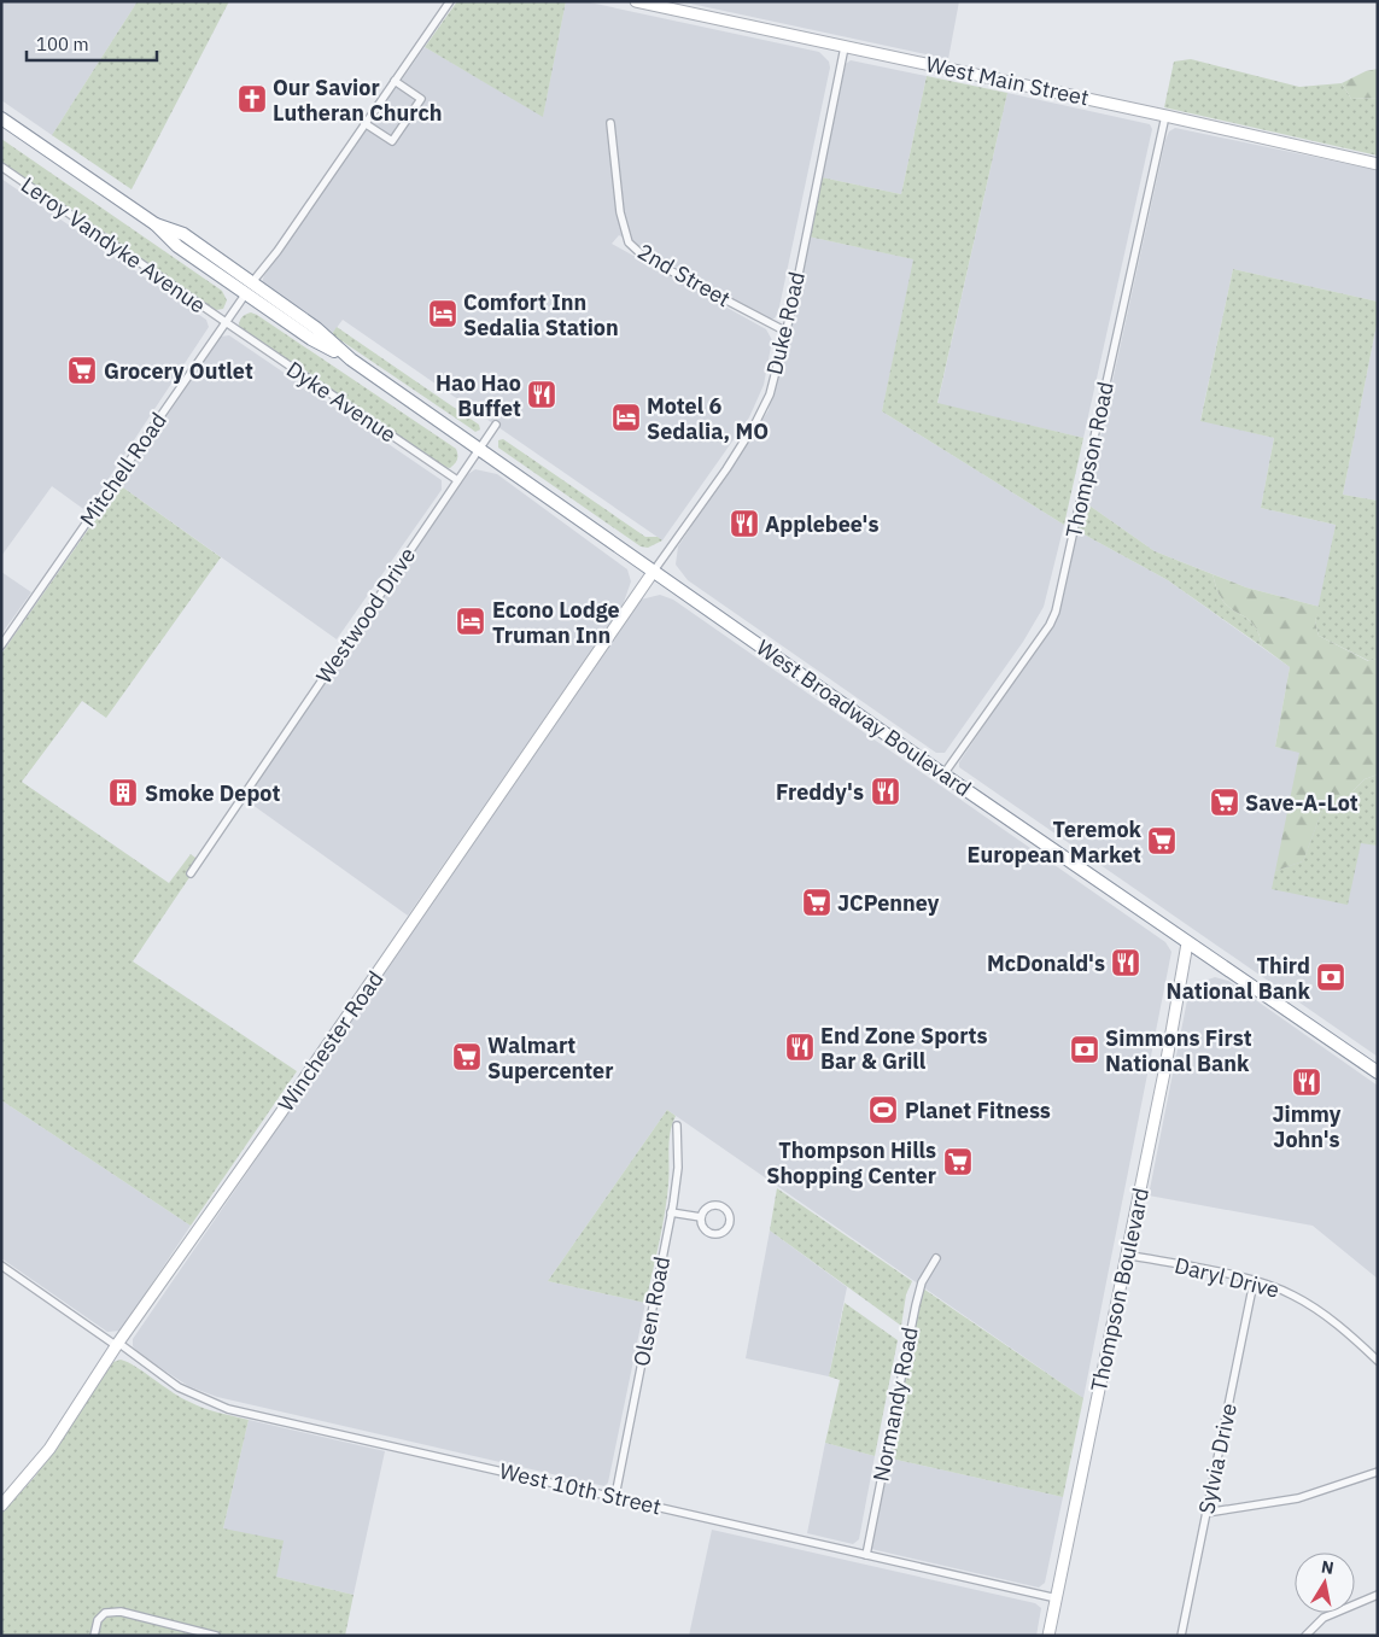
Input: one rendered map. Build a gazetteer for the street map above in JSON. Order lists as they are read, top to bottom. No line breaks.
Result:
{"streets":{"highway":["West Broadway Boulevard"],"main road":["West Main Street","Winchester Road","Thompson Boulevard"],"street":["Leroy Vandyke Avenue","2nd Street","Duke Road","Dyke Avenue","Thompson Road","Mitchell Road","Westwood Drive","Daryl Drive","Olsen Road","Normandy Road","Sylvia Drive","West 10th Street"]},"crossings":[["West Main Street","Duke Road"],["West Main Street","Thompson Road"],["Leroy Vandyke Avenue","Dyke Avenue"],["Leroy Vandyke Avenue","Mitchell Road"],["2nd Street","Duke Road"],["Duke Road","West Broadway Boulevard"],["Duke Road","Winchester Road"],["Dyke Avenue","Mitchell Road"],["Dyke Avenue","Westwood Drive"],["Thompson Road","West Broadway Boulevard"],["Mitchell Road","West Broadway Boulevard"],["Westwood Drive","West Broadway Boulevard"],["West Broadway Boulevard","Winchester Road"],["West Broadway Boulevard","Thompson Boulevard"],["Winchester Road","West 10th Street"],["Daryl Drive","Thompson Boulevard"],["Daryl Drive","Sylvia Drive"],["Thompson Boulevard","West 10th Street"],["Olsen Road","West 10th Street"],["Normandy Road","West 10th Street"]],"places":{"church":["Our Savior Lutheran Church"],"hotel":["Comfort Inn Sedalia Station","Motel 6 Sedalia, MO","Econo Lodge Truman Inn"],"supermarket":["Grocery Outlet","Save-A-Lot","Teremok European Market","JCPenney","Walmart Supercenter","Thompson Hills Shopping Center"],"restaurant":["Hao Hao Buffet","Applebee's","Freddy's","McDonald's","End Zone Sports Bar & Grill","Jimmy John's"],"building":["Smoke Depot"],"bank":["Third National Bank","Simmons First National Bank"],"sports":["Planet Fitness"]},"scale_bar":"100 m","north":"top"}
